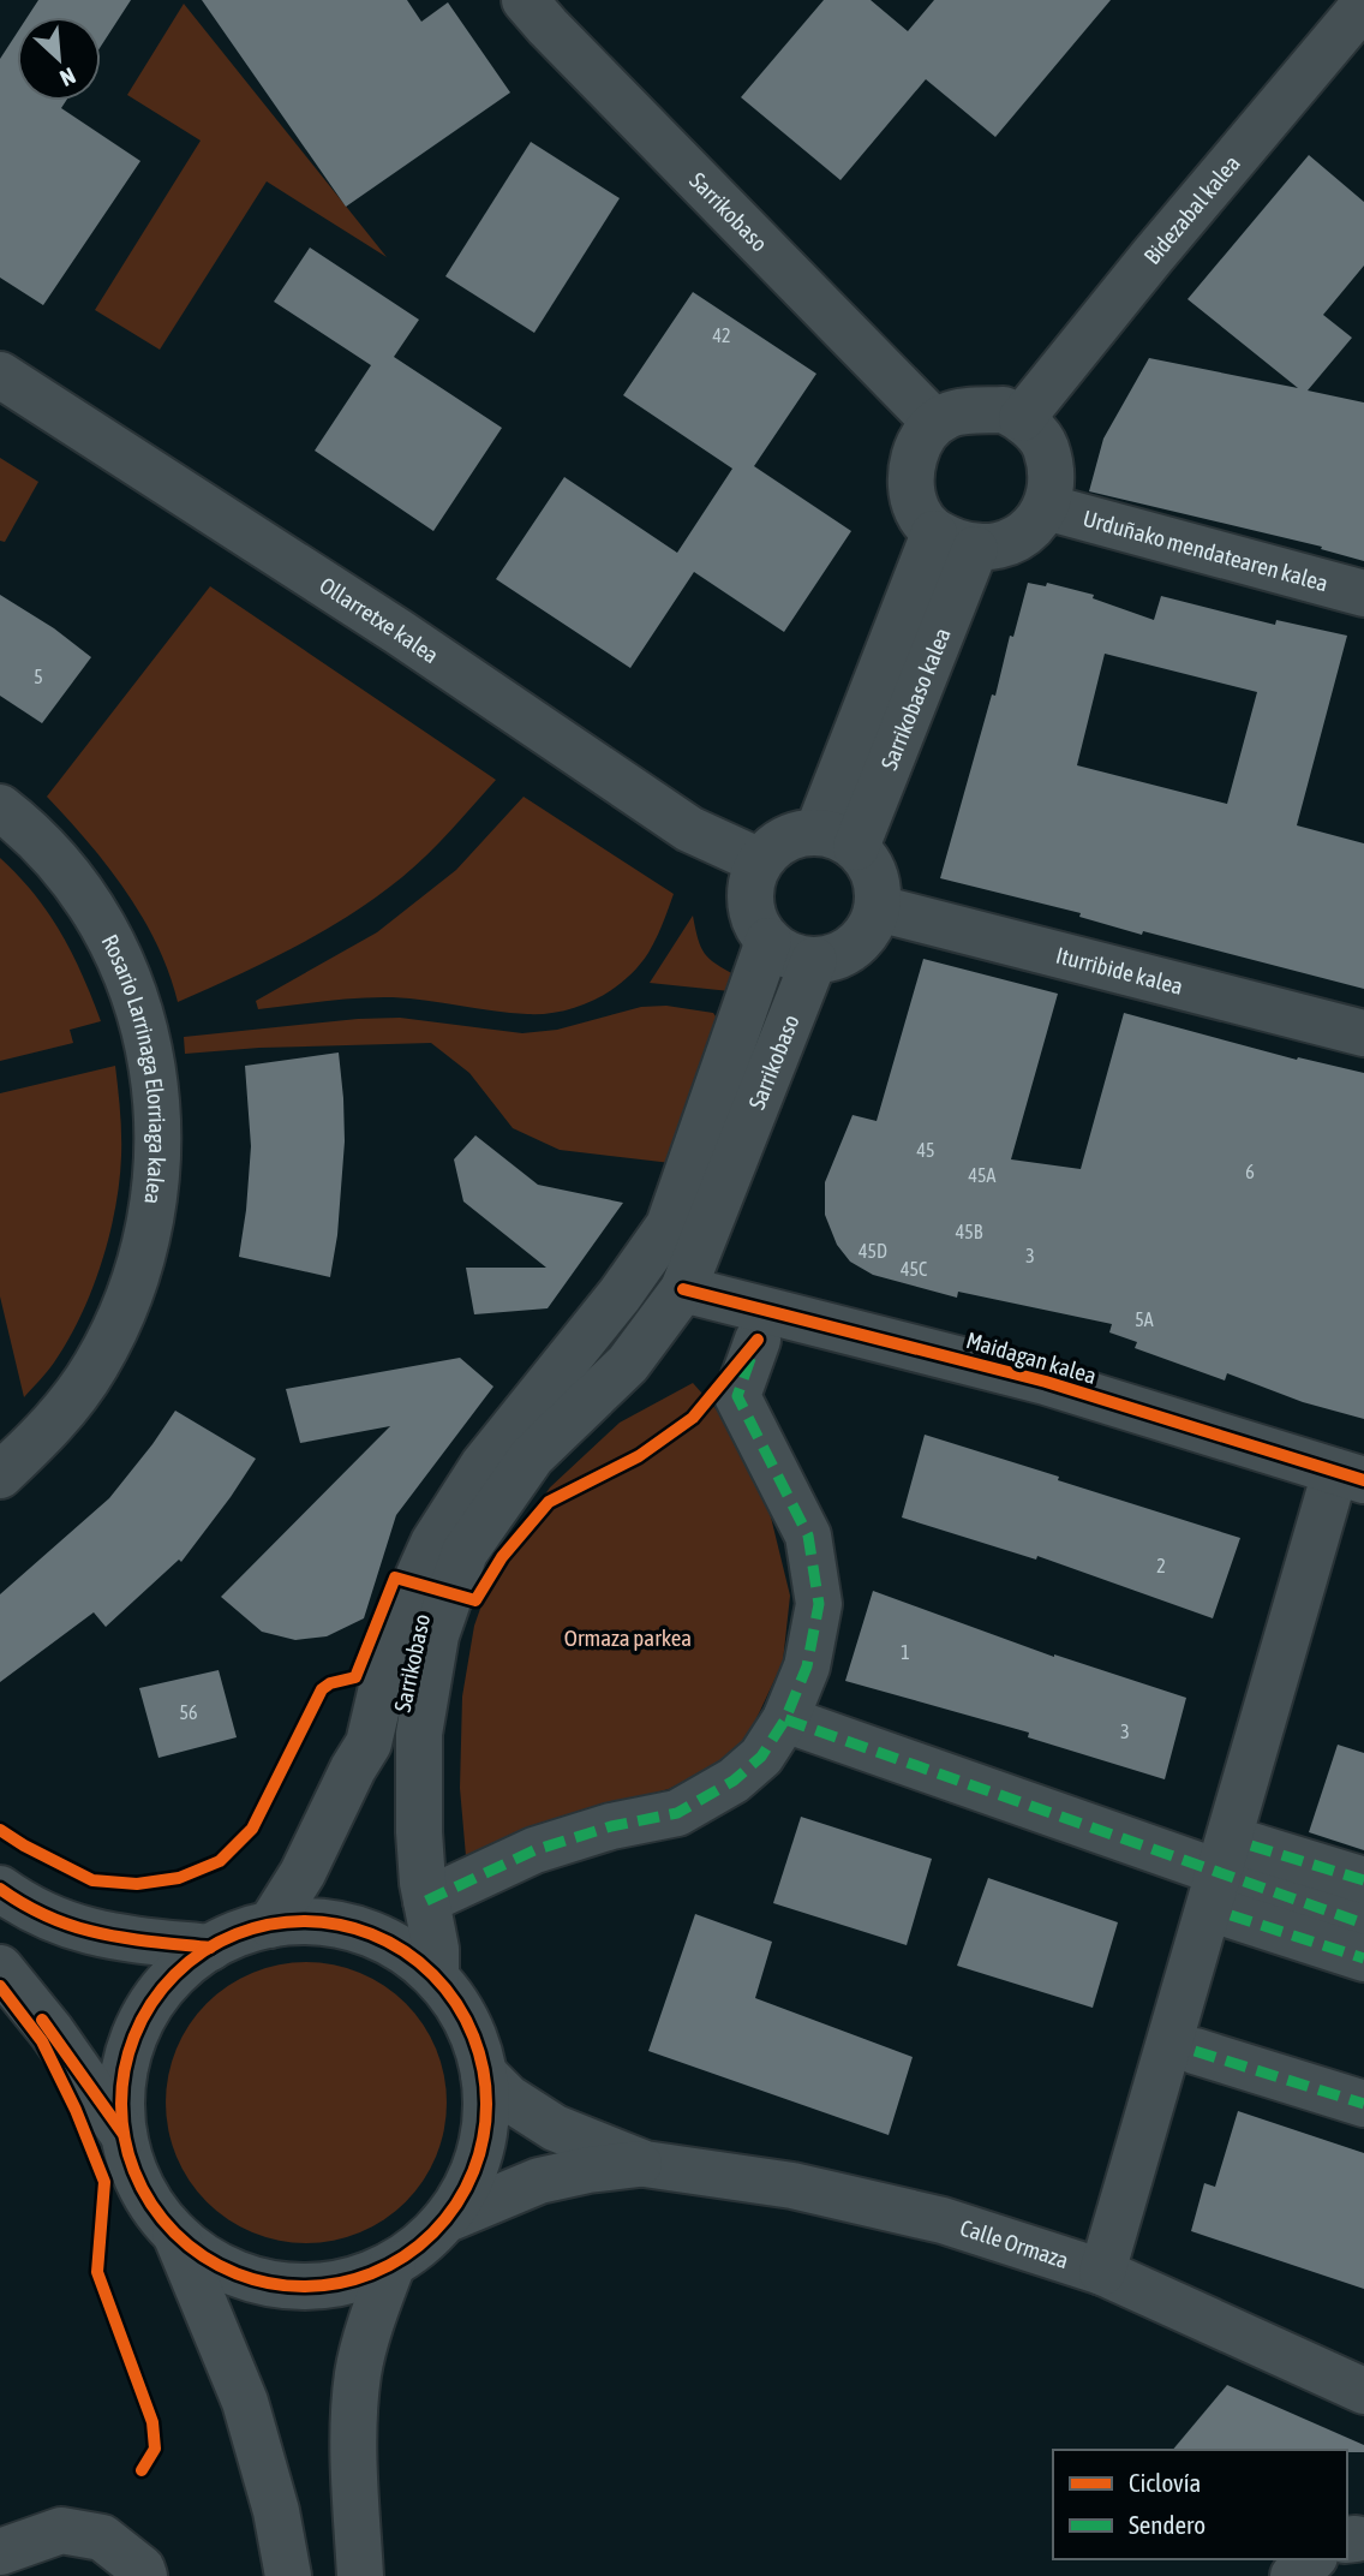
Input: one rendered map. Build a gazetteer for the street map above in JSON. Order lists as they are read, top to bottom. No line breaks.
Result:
{"streets":{"street":["Bidezabal kalea","Sarrikobaso","Urduñako mendatearen kalea","Ollarretxe kalea","Sarrikobaso kalea","Iturribide kalea","Rosario Larrinaga Elorriaga kalea","Maidagan kalea","Calle Ormaza"]},"crossings":[["Bidezabal kalea","Sarrikobaso"],["Bidezabal kalea","Urduñako mendatearen kalea"],["Bidezabal kalea","Sarrikobaso kalea"],["Sarrikobaso","Urduñako mendatearen kalea"],["Sarrikobaso","Ollarretxe kalea"],["Sarrikobaso","Sarrikobaso kalea"],["Sarrikobaso","Iturribide kalea"],["Sarrikobaso","Maidagan kalea"],["Urduñako mendatearen kalea","Sarrikobaso kalea"],["Ollarretxe kalea","Sarrikobaso kalea"],["Ollarretxe kalea","Iturribide kalea"],["Sarrikobaso kalea","Iturribide kalea"]],"parks":["Ormaza parkea"],"house_numbers":["42","5","45","6","45A","45B","45D","3","45C","5A","2","1","56","3"],"legend":["Ciclovía","Sendero"],"north":"bottom right"}
